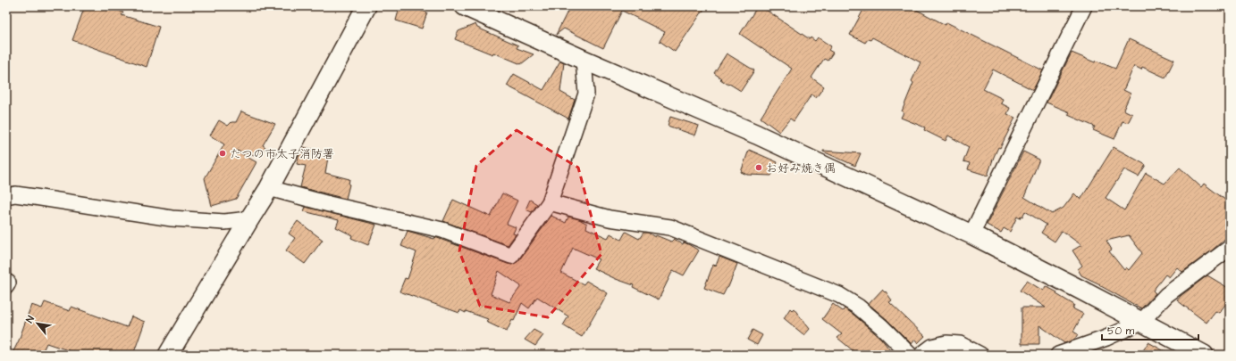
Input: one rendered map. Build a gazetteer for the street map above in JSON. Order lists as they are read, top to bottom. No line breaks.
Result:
{"places":["たつの市太子消防署","お好み焼き偶"],"scale_bar":"50 m","north":"top left"}
